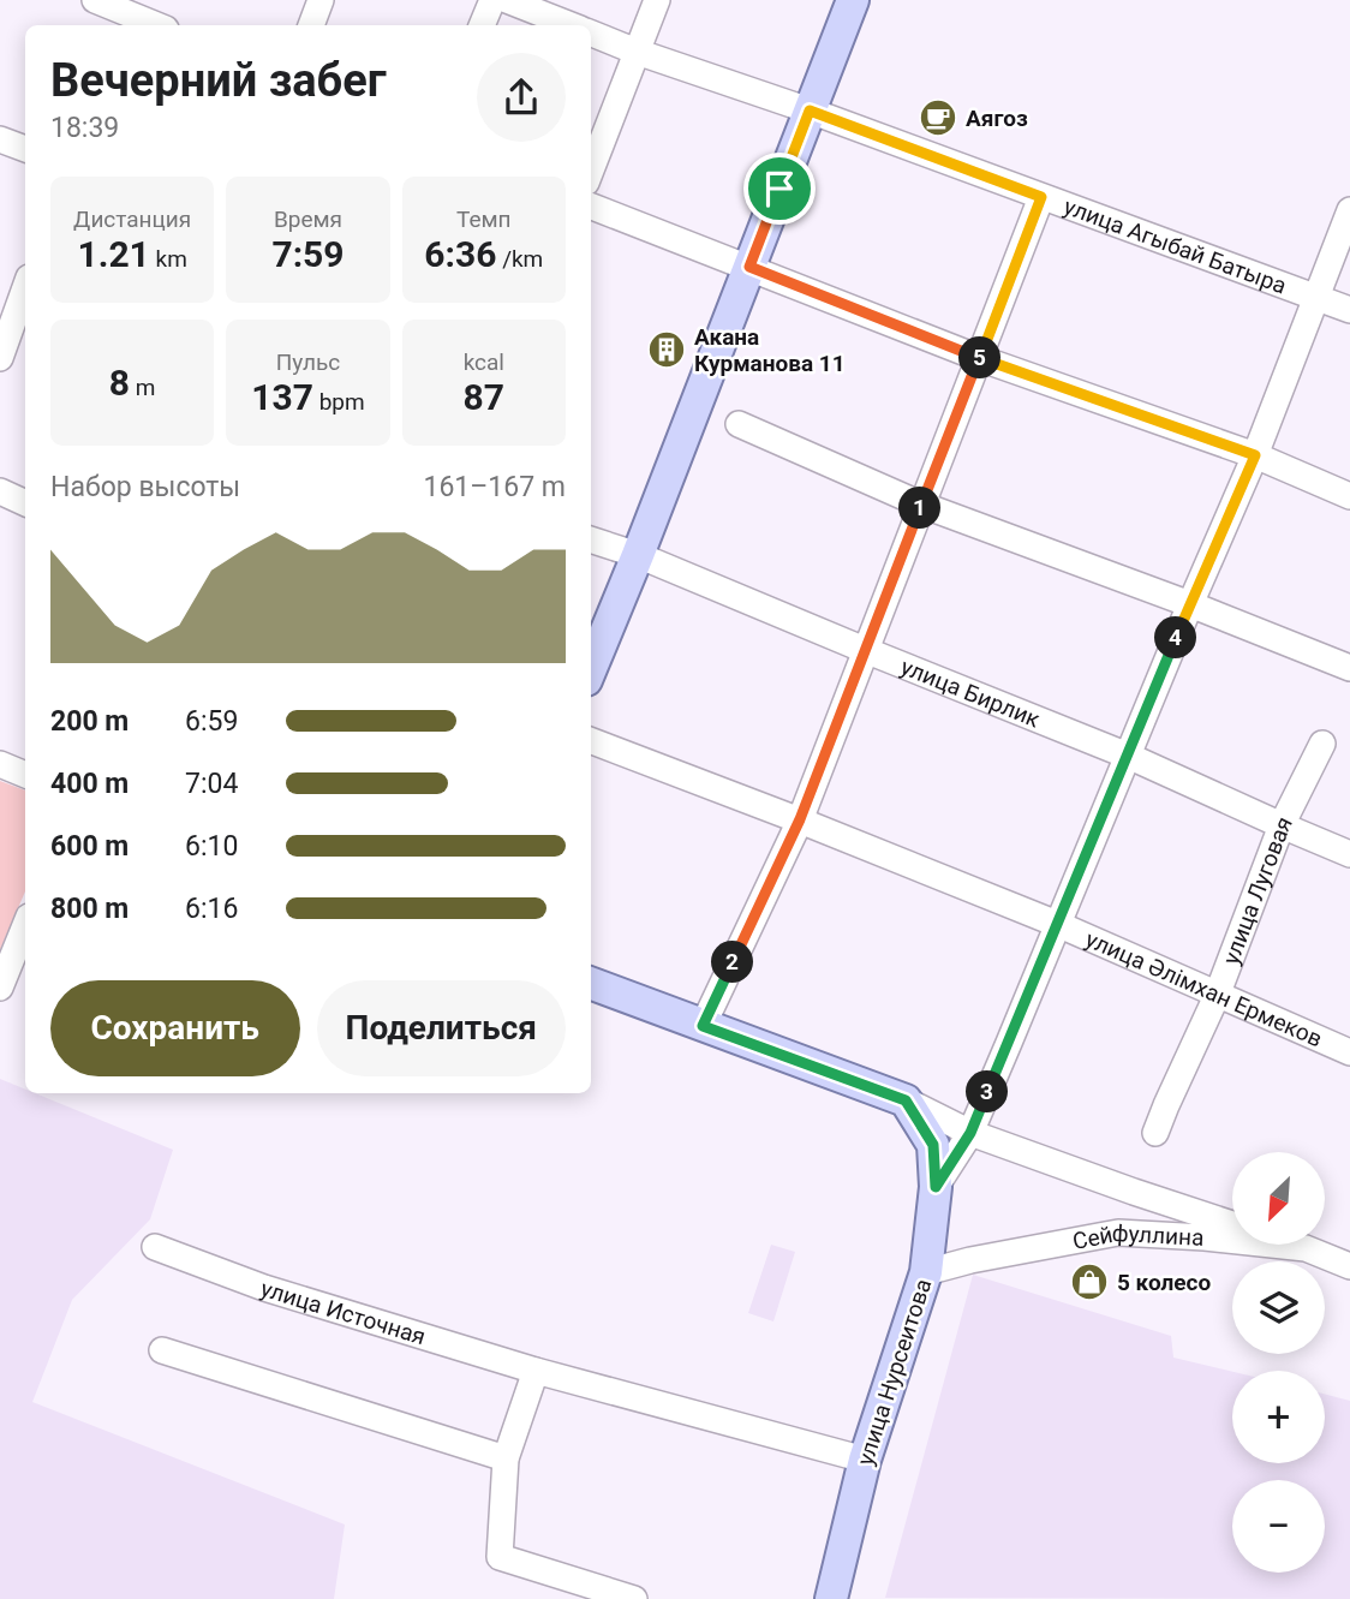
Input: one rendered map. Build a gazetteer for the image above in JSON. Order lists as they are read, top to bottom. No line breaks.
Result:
{"streets":{"main road":["улица Нурсеитова"],"street":["улица Агыбай Батыра","улица Бирлик","улица Луговая","улица Әлімхан Ермеков","Сейфуллина","улица Источная"]},"crossings":[["улица Бирлик","улица Луговая"],["улица Луговая","улица Әлімхан Ермеков"],["Сейфуллина","улица Нурсеитова"],["улица Источная","улица Нурсеитова"]],"places":{"cafe":["Аягоз"],"building":["Акана Курманова 11"],"shop":["5 колесо"]},"north":"bottom left","page":{"heading":["Вечерний забег","18:39"],"stats":[["Дистанция","1.21 km"],["Время","7:59"],["Темп","6:36 /km"],["8 m"],["Пульс","137 bpm"],["kcal","87"]],"pins":["5","1","4","2","3"],"chart":["Набор высоты","161–167 m"],"list":[{"name":"200 m","note":"6:59"},{"name":"400 m","note":"7:04"},{"name":"600 m","note":"6:10"},{"name":"800 m","note":"6:16"}],"buttons":["Сохранить","Поделиться"],"map_buttons":["+","−"]}}
